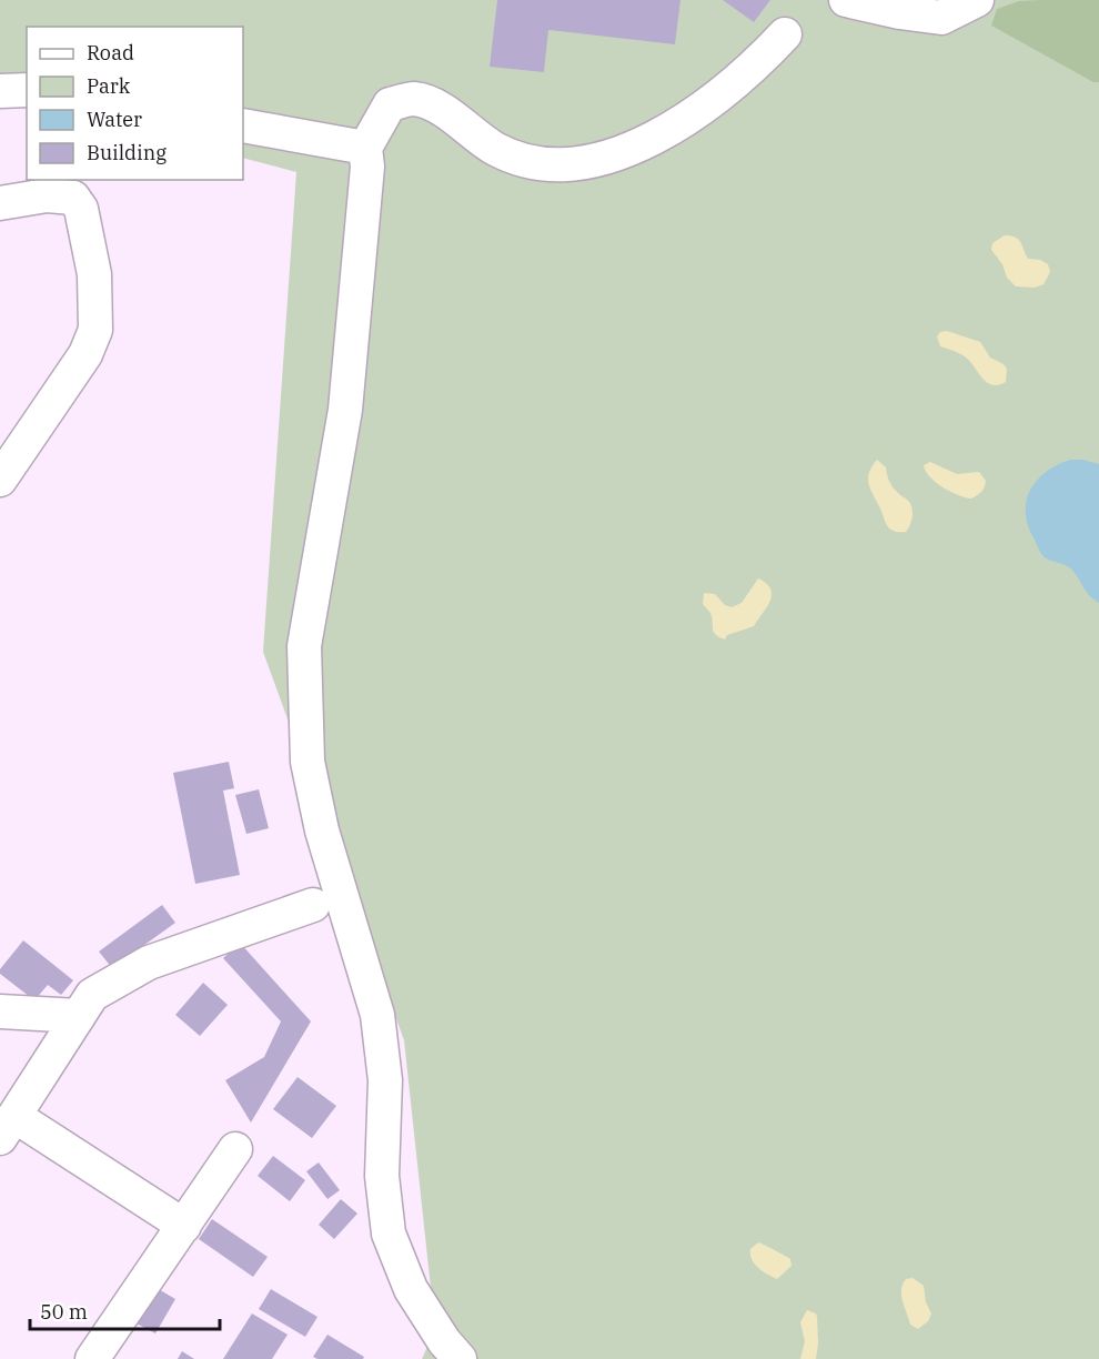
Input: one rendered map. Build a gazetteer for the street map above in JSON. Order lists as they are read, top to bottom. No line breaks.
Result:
{"legend":["Road","Park","Water","Building"],"scale_bar":"50 m"}
